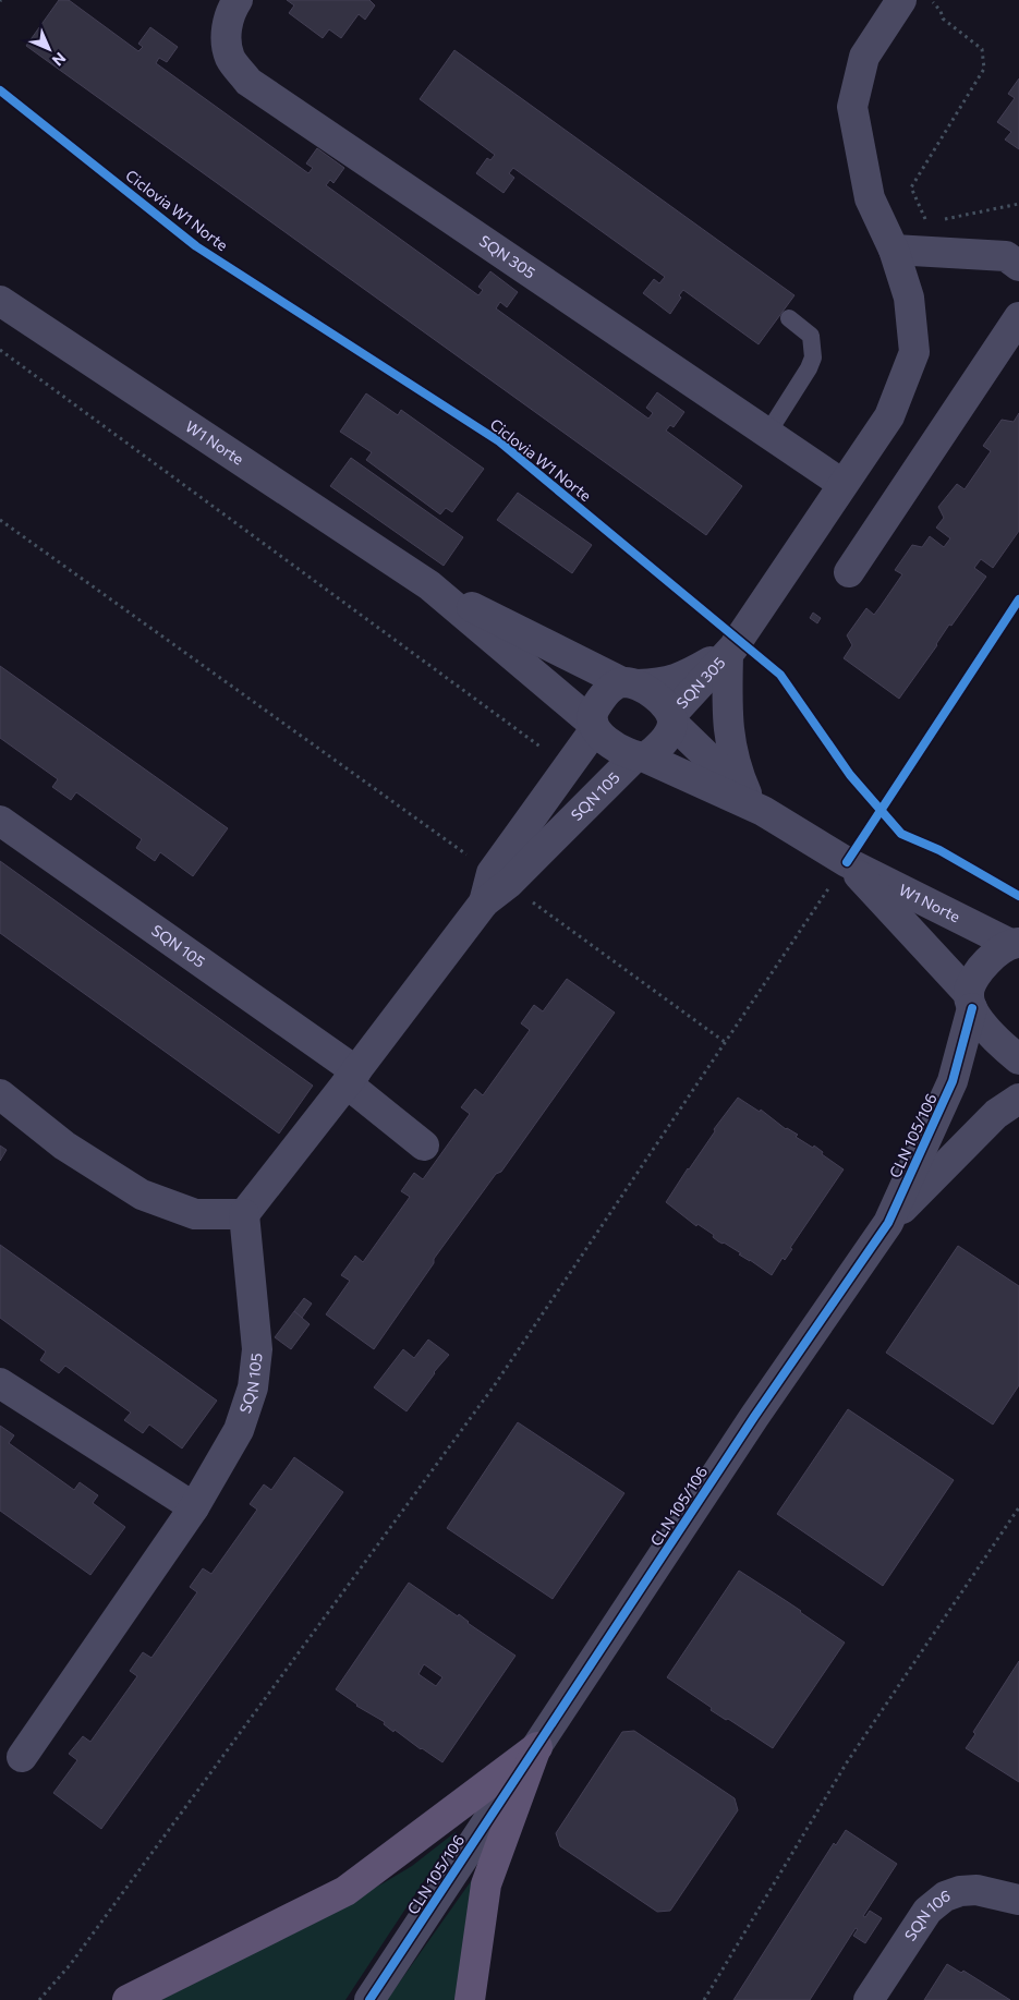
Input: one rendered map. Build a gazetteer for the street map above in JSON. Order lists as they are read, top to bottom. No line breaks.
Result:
{"streets":{"street":["SQN 305","W1 Norte","SQN 105","CLN 105/106","SQN 106"],"cycle path":["Ciclovia W1 Norte"]},"crossings":[["SQN 305","W1 Norte"],["SQN 305","SQN 105"],["W1 Norte","SQN 105"],["W1 Norte","CLN 105/106"]],"north":"bottom right"}
